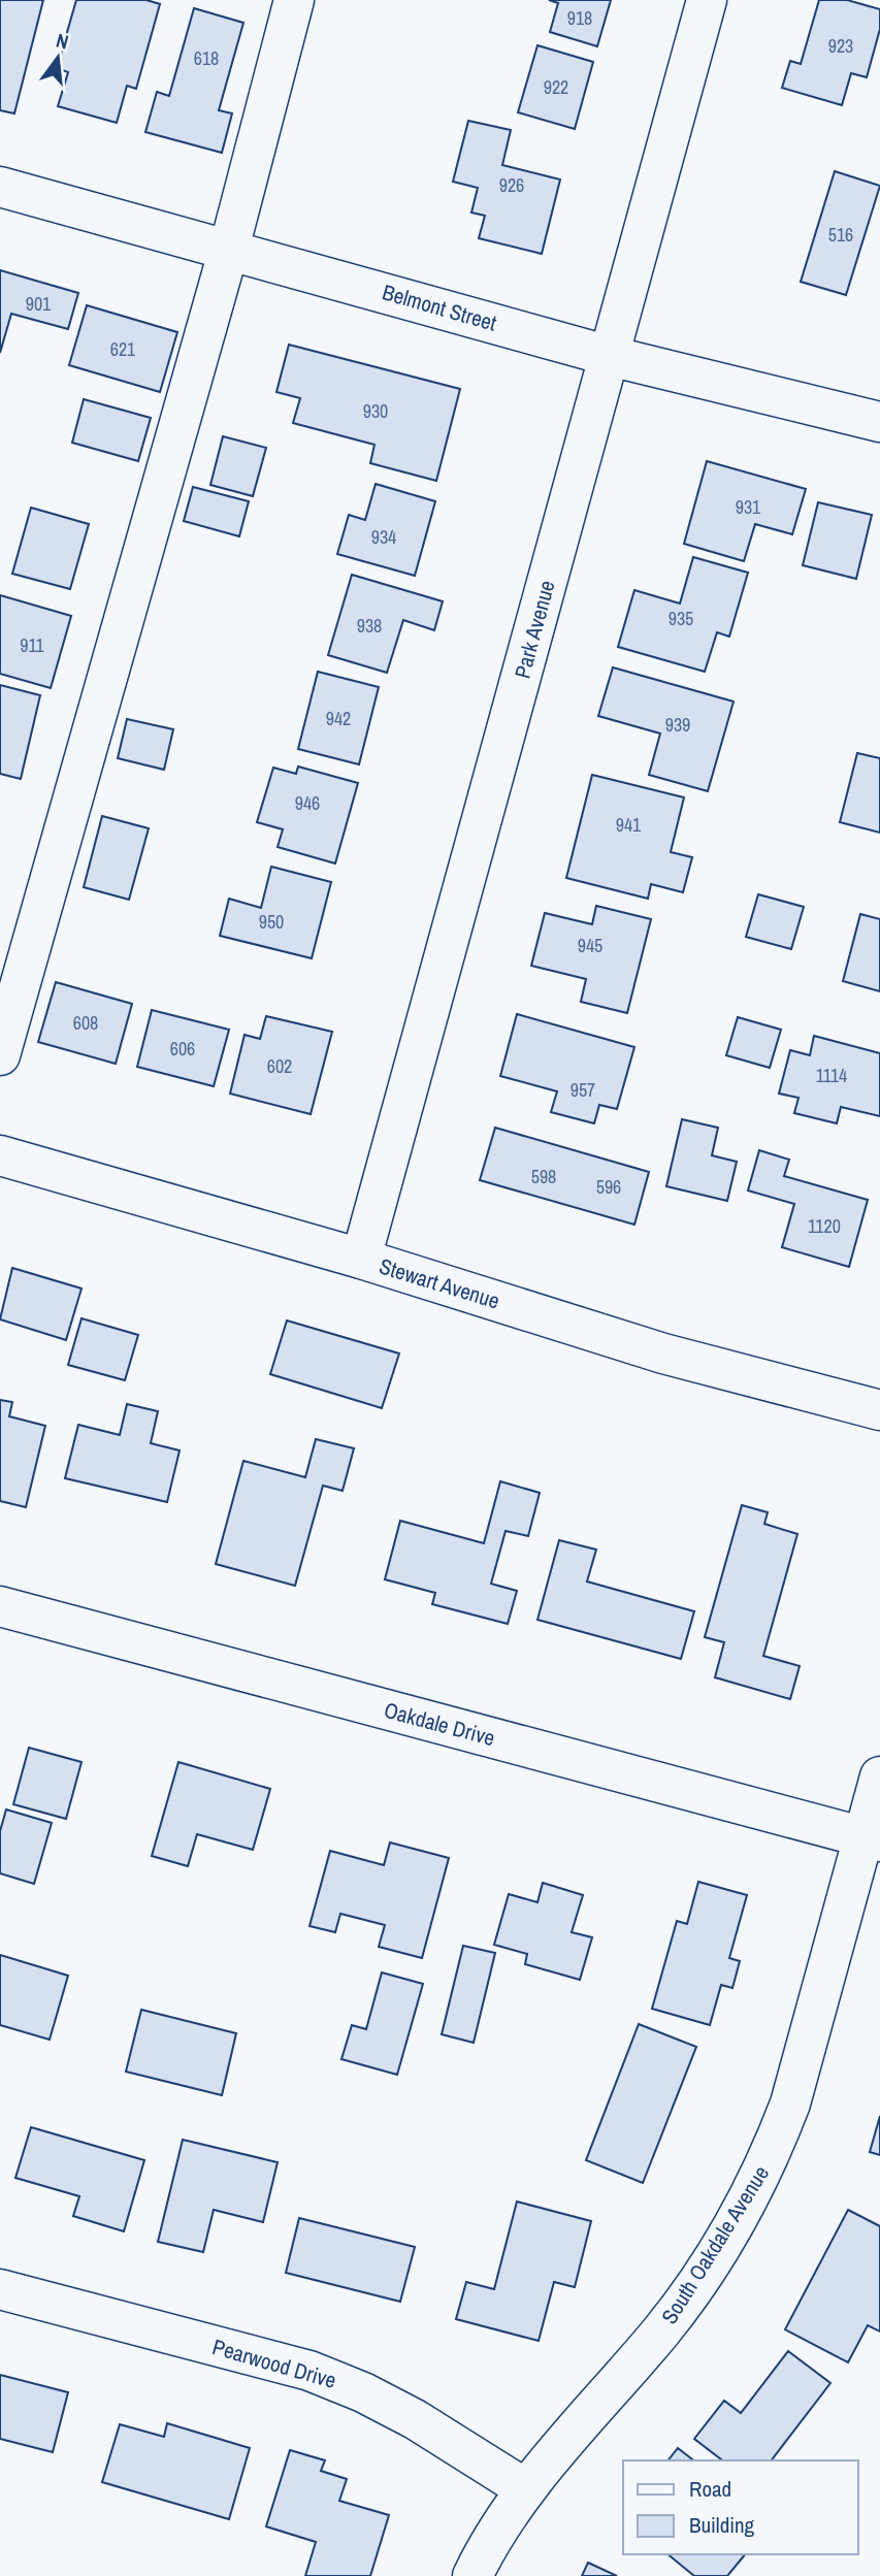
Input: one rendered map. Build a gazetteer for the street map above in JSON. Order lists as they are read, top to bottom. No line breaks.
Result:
{"streets":{"street":["Belmont Street","Park Avenue","Stewart Avenue","Oakdale Drive","South Oakdale Avenue","Pearwood Drive"]},"crossings":[["Belmont Street","Park Avenue"],["Park Avenue","Stewart Avenue"],["Oakdale Drive","South Oakdale Avenue"],["South Oakdale Avenue","Pearwood Drive"]],"house_numbers":["918","923","618","922","926","516","901","621","930","931","934","935","938","911","942","939","946","941","950","945","608","606","602","1114","957","598","596","1120"],"legend":["Road","Building"],"north":"top"}
